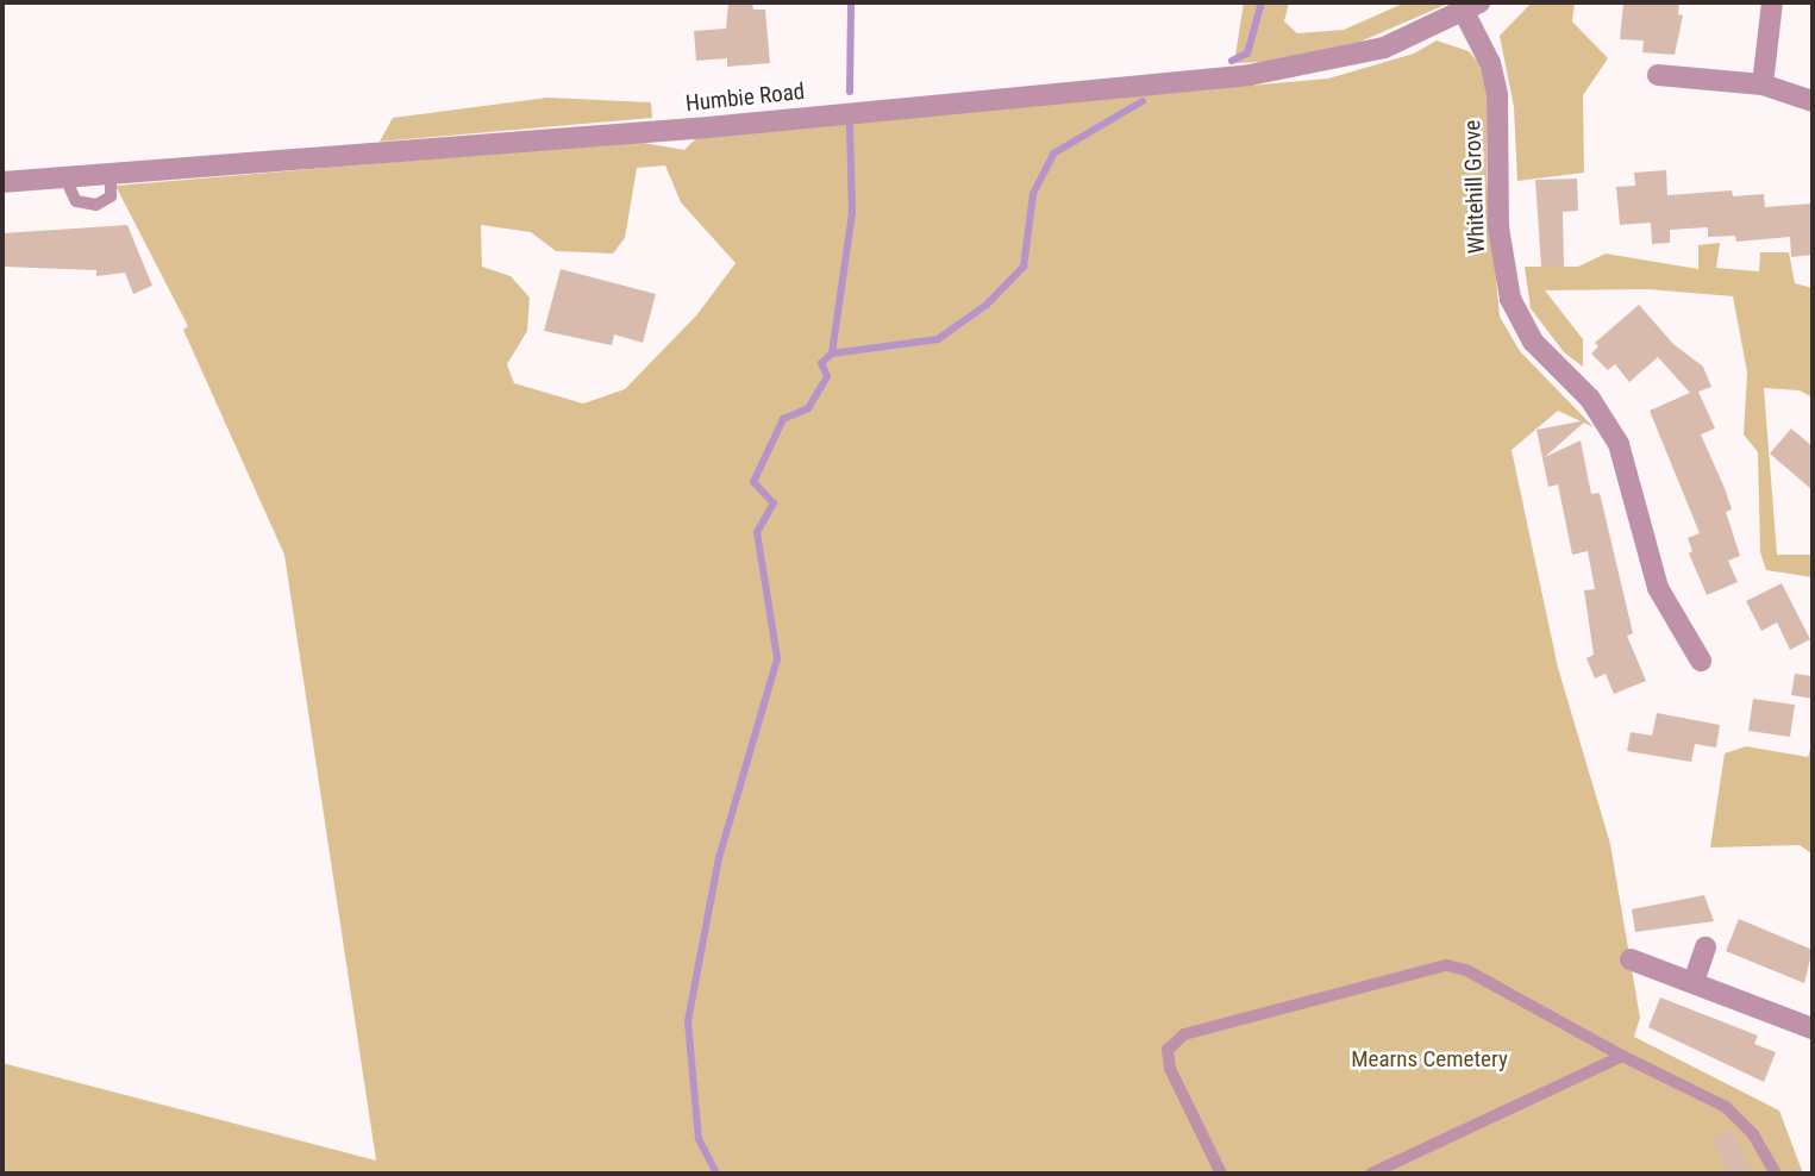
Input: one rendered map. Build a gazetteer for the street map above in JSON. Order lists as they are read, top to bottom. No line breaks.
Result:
{"streets":{"street":["Humbie Road","Whitehill Grove"]},"crossings":[["Humbie Road","Whitehill Grove"]],"parks":["Mearns Cemetery"]}
